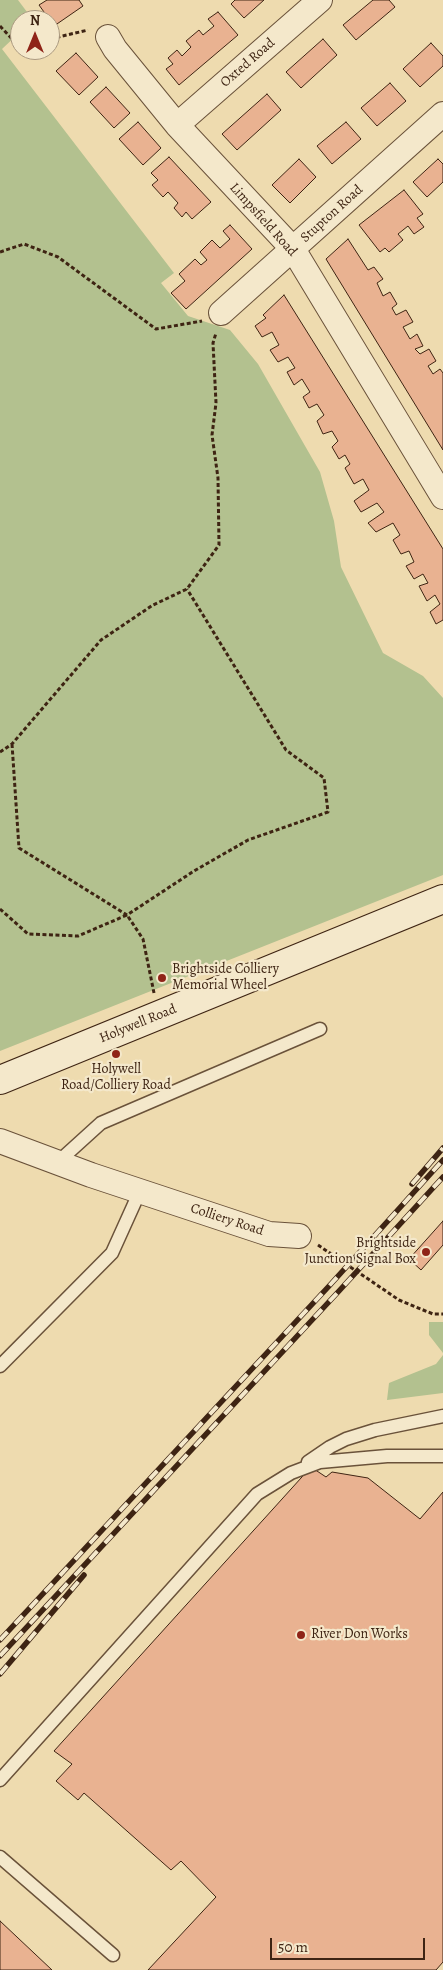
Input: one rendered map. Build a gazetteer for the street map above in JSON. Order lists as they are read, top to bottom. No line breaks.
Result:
{"streets":{"main road":["Holywell Road"],"street":["Oxted Road","Stupton Road","Limpsfield Road","Colliery Road"]},"crossings":[["Oxted Road","Limpsfield Road"],["Stupton Road","Limpsfield Road"]],"places":["Brightside Colliery Memorial Wheel","Holywell Road/Colliery Road","Brightside Junction Signal Box","River Don Works"],"scale_bar":"50 m","north":"top"}
